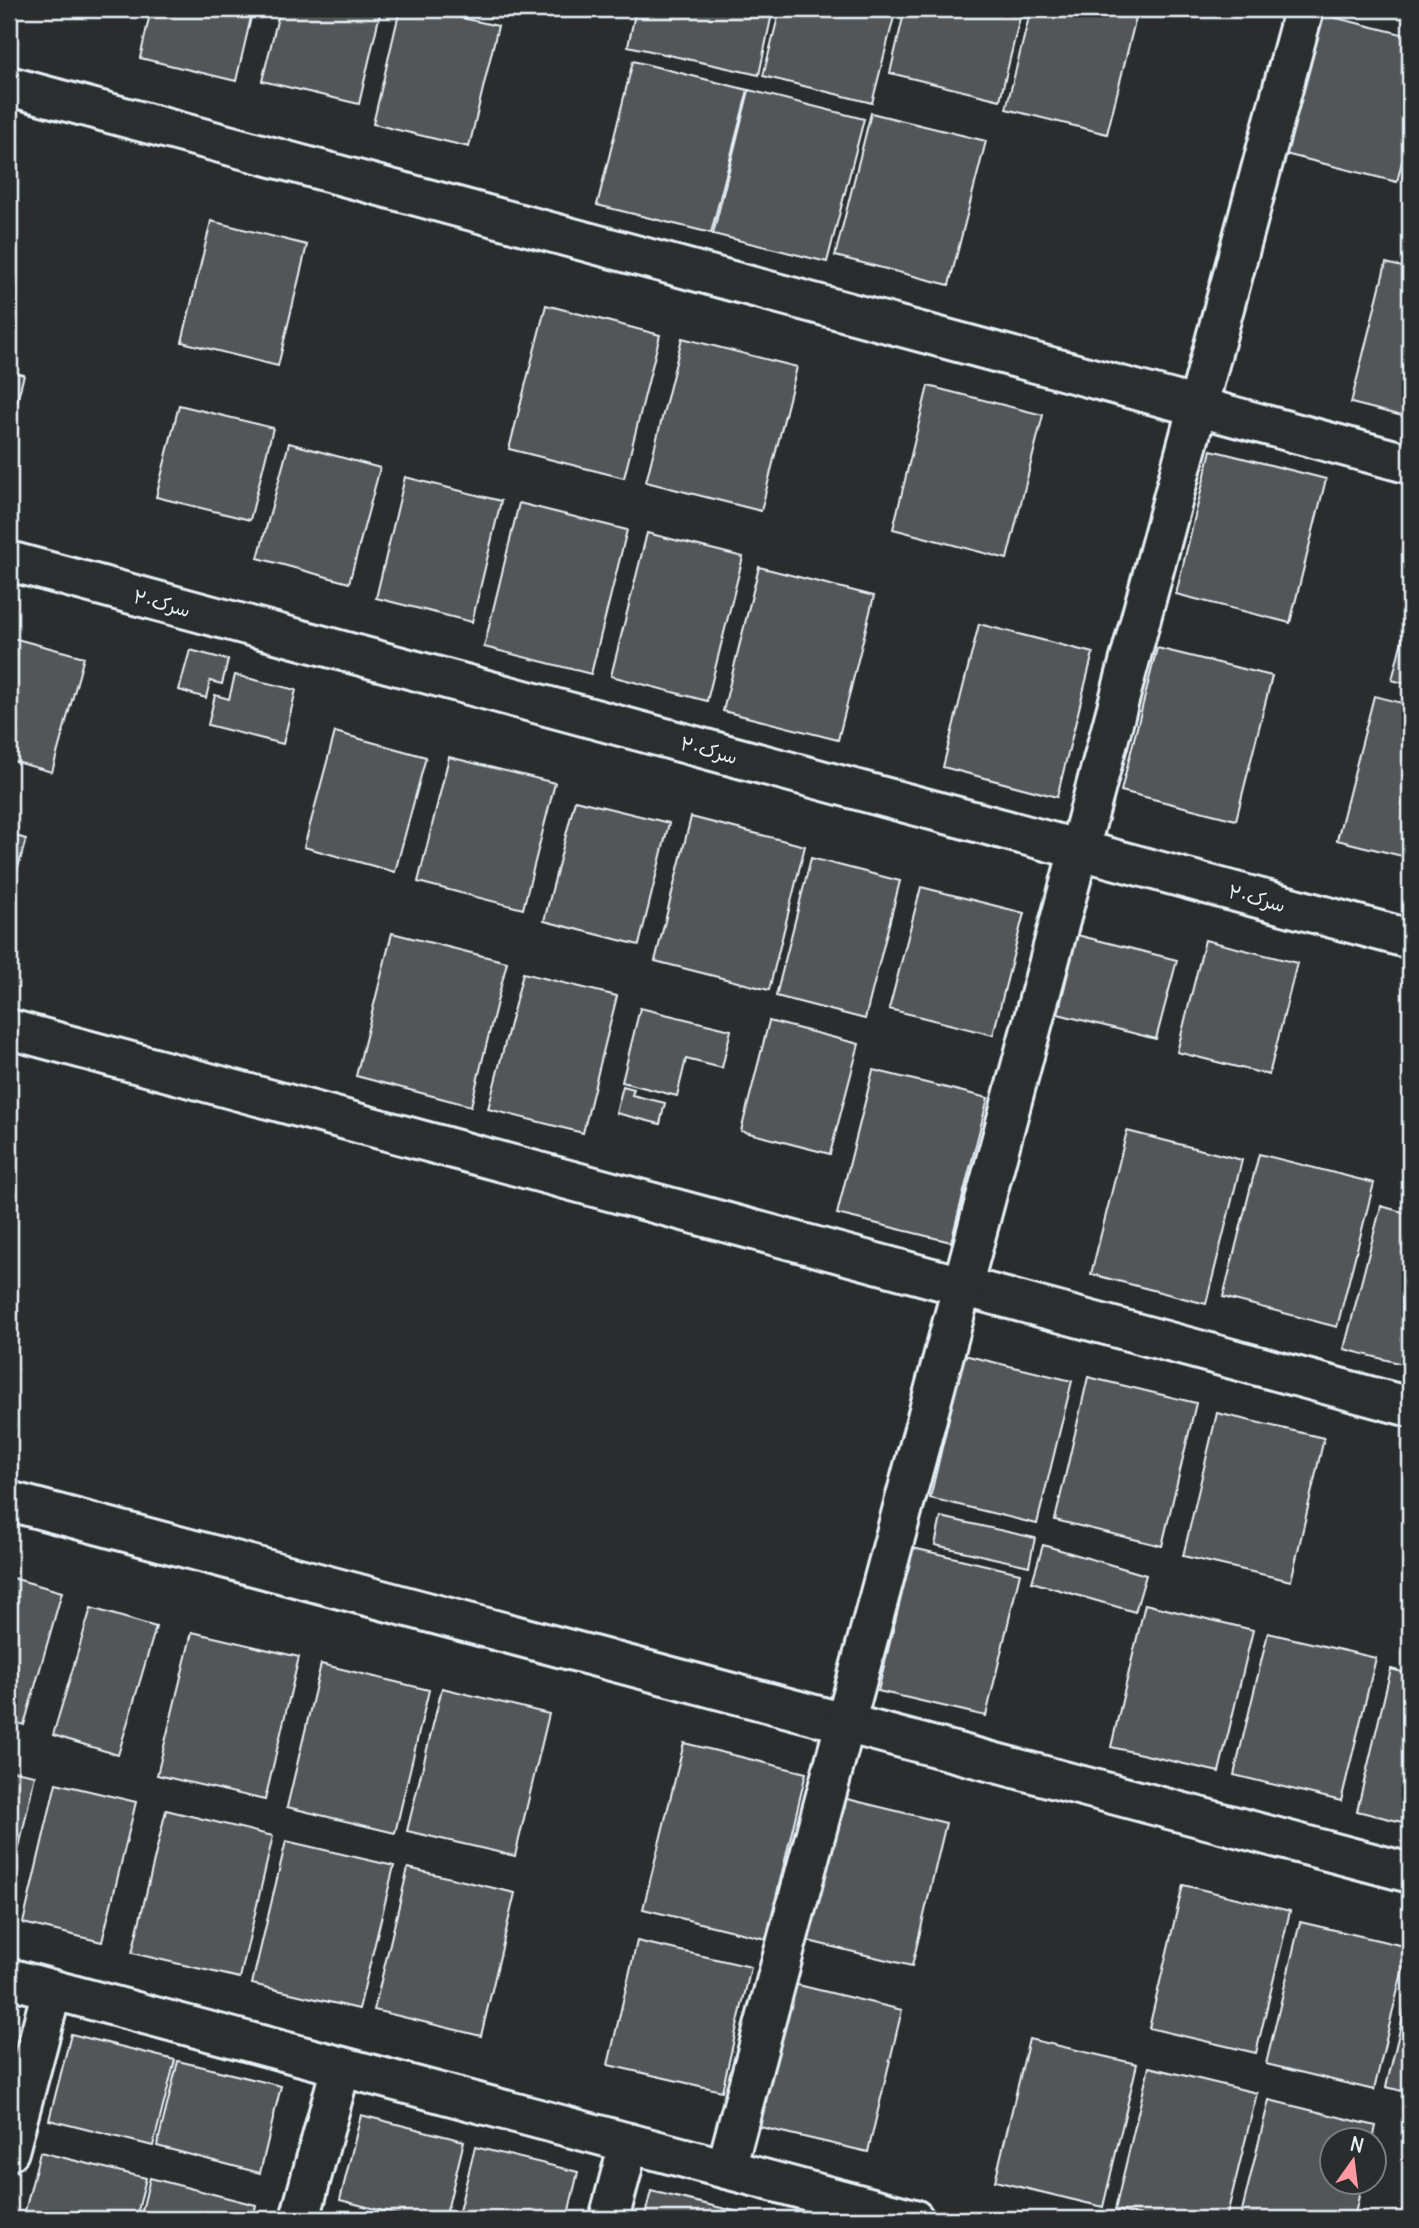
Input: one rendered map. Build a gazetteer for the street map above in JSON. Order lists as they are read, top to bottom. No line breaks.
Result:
{"streets":{"street":["سرک۲۰"]},"north":"top"}
